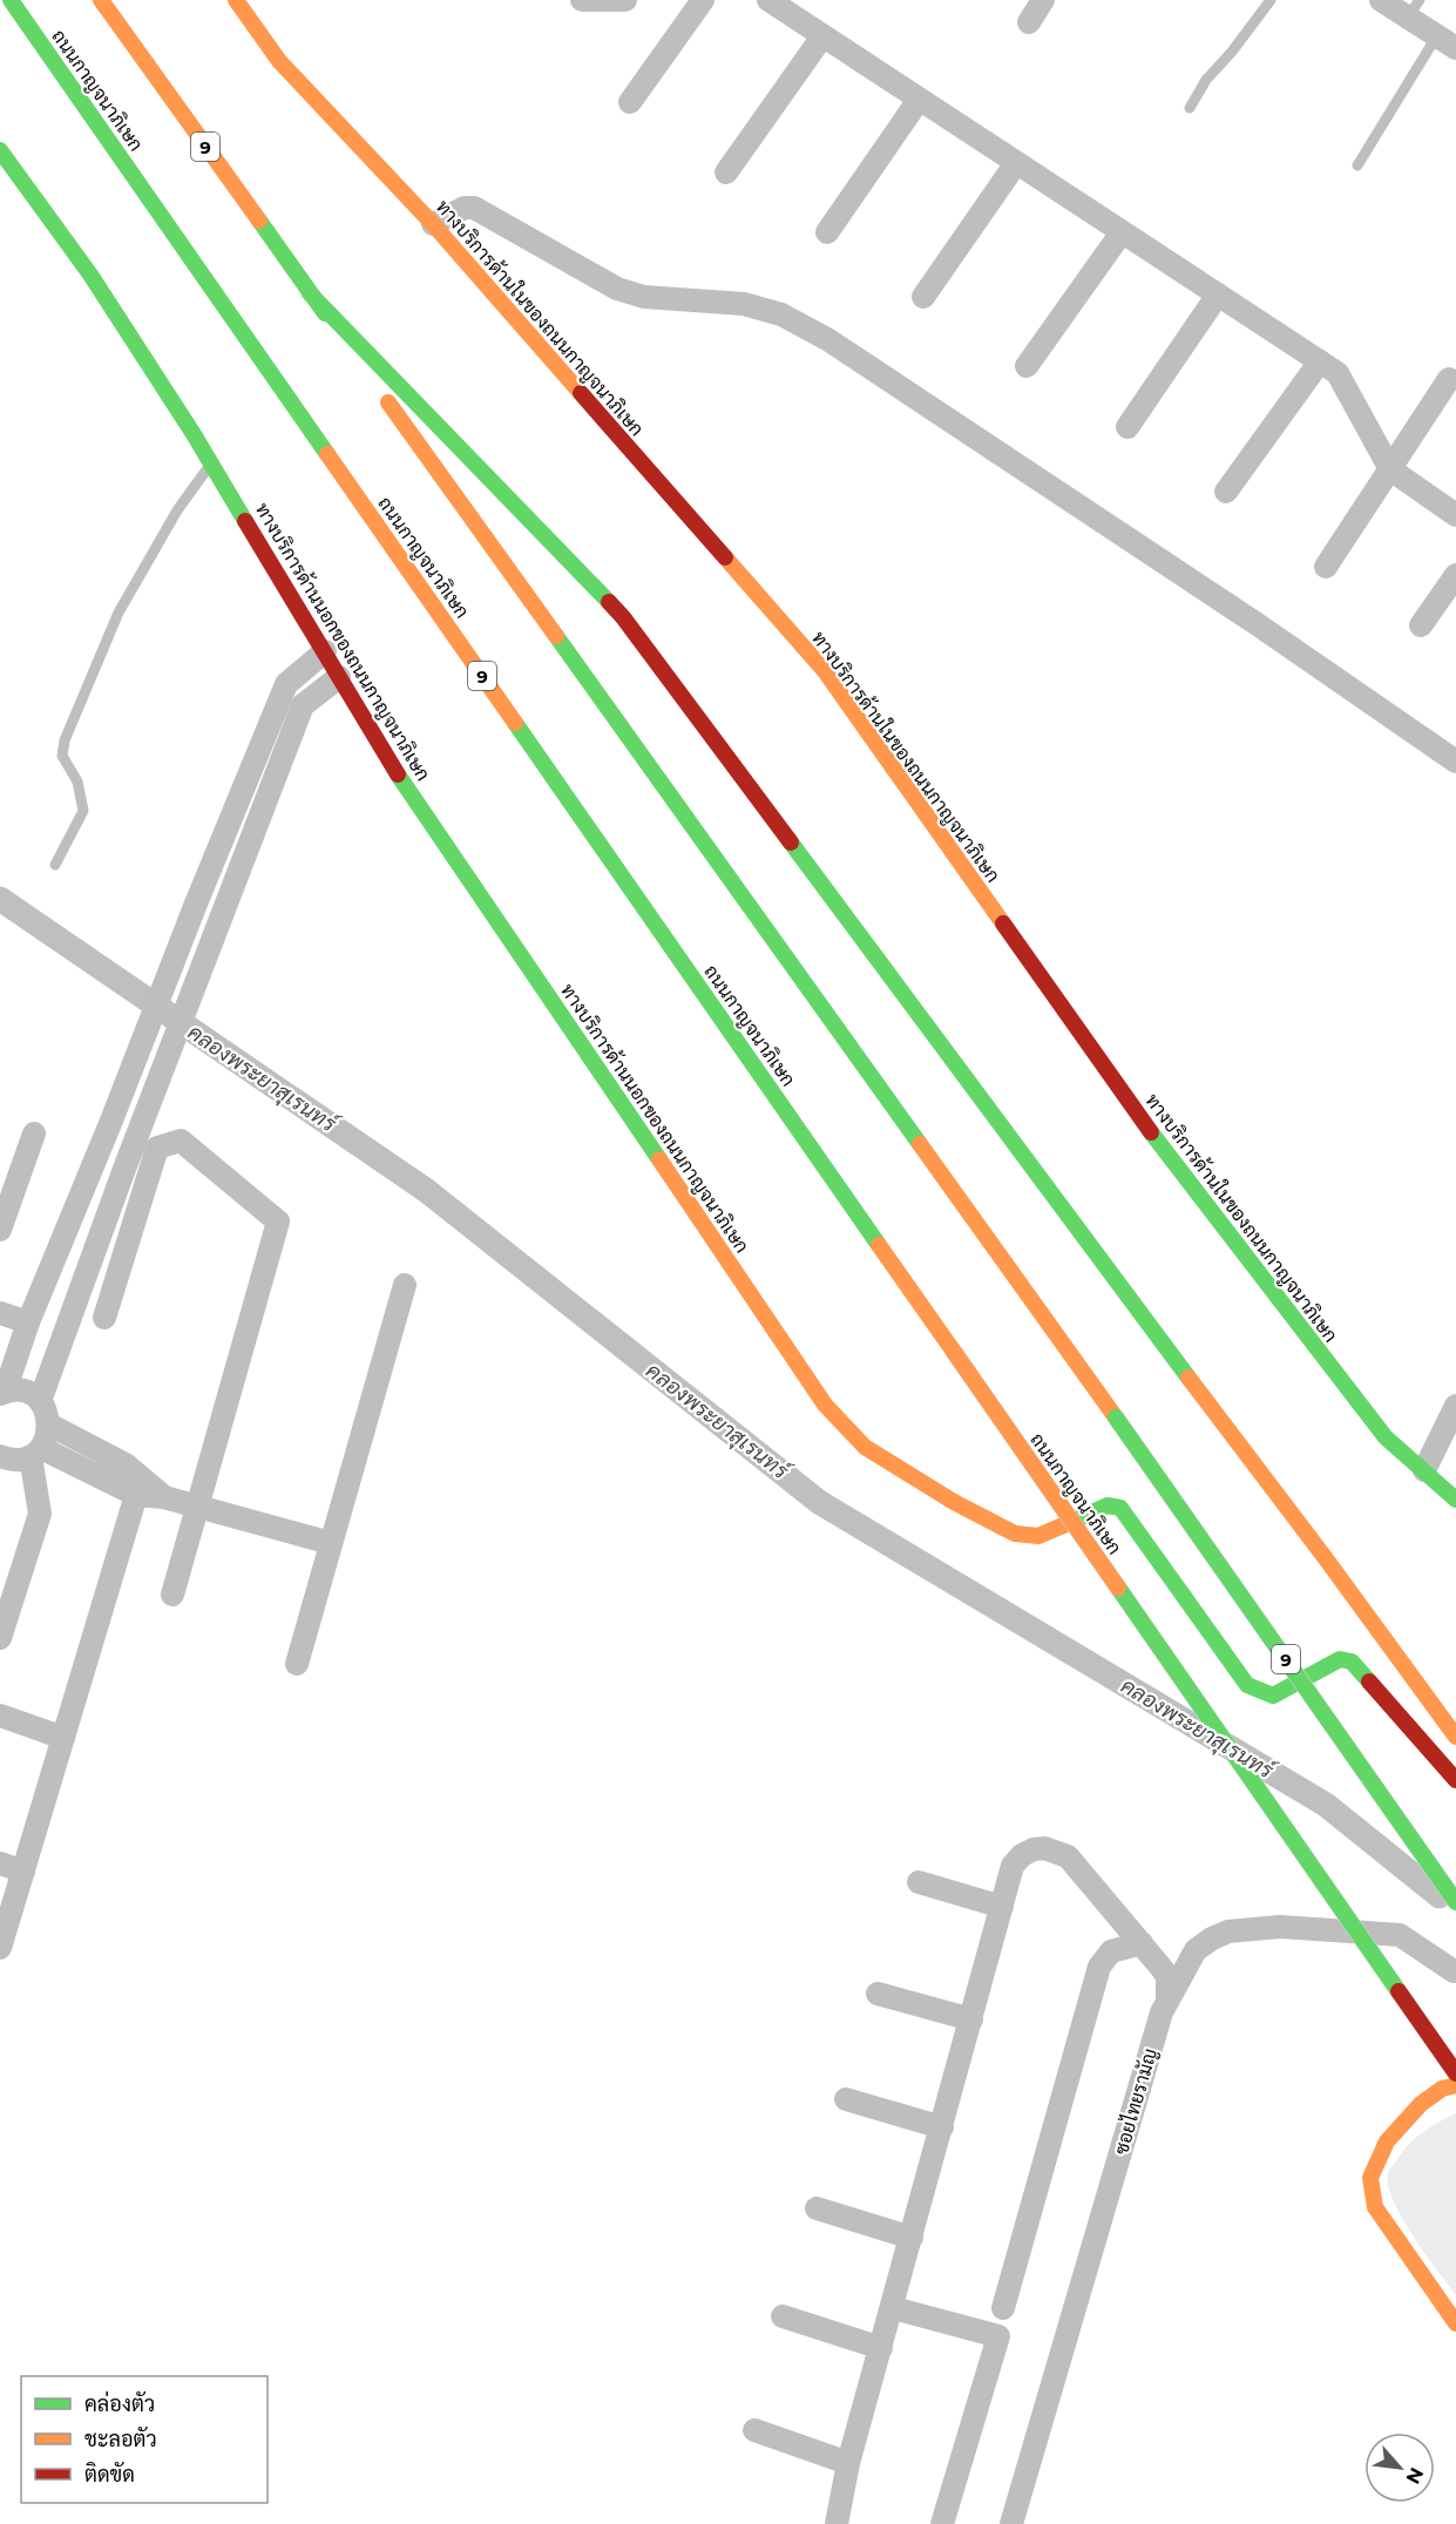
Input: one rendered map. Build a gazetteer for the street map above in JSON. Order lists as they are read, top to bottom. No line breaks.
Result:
{"streets":{"main road":["ถนนกาญจนาภิเษก","9","ทางบริการด้านในของถนนกาญจนาภิเษก","ทางบริการด้านนอกของถนนกาญจนาภิเษก"],"street":["ซอยไทยรามัญ"]},"water":["คลองพระยาสุเรนทร์"],"legend":["คล่องตัว","ชะลอตัว","ติดขัด"],"north":"bottom right"}
